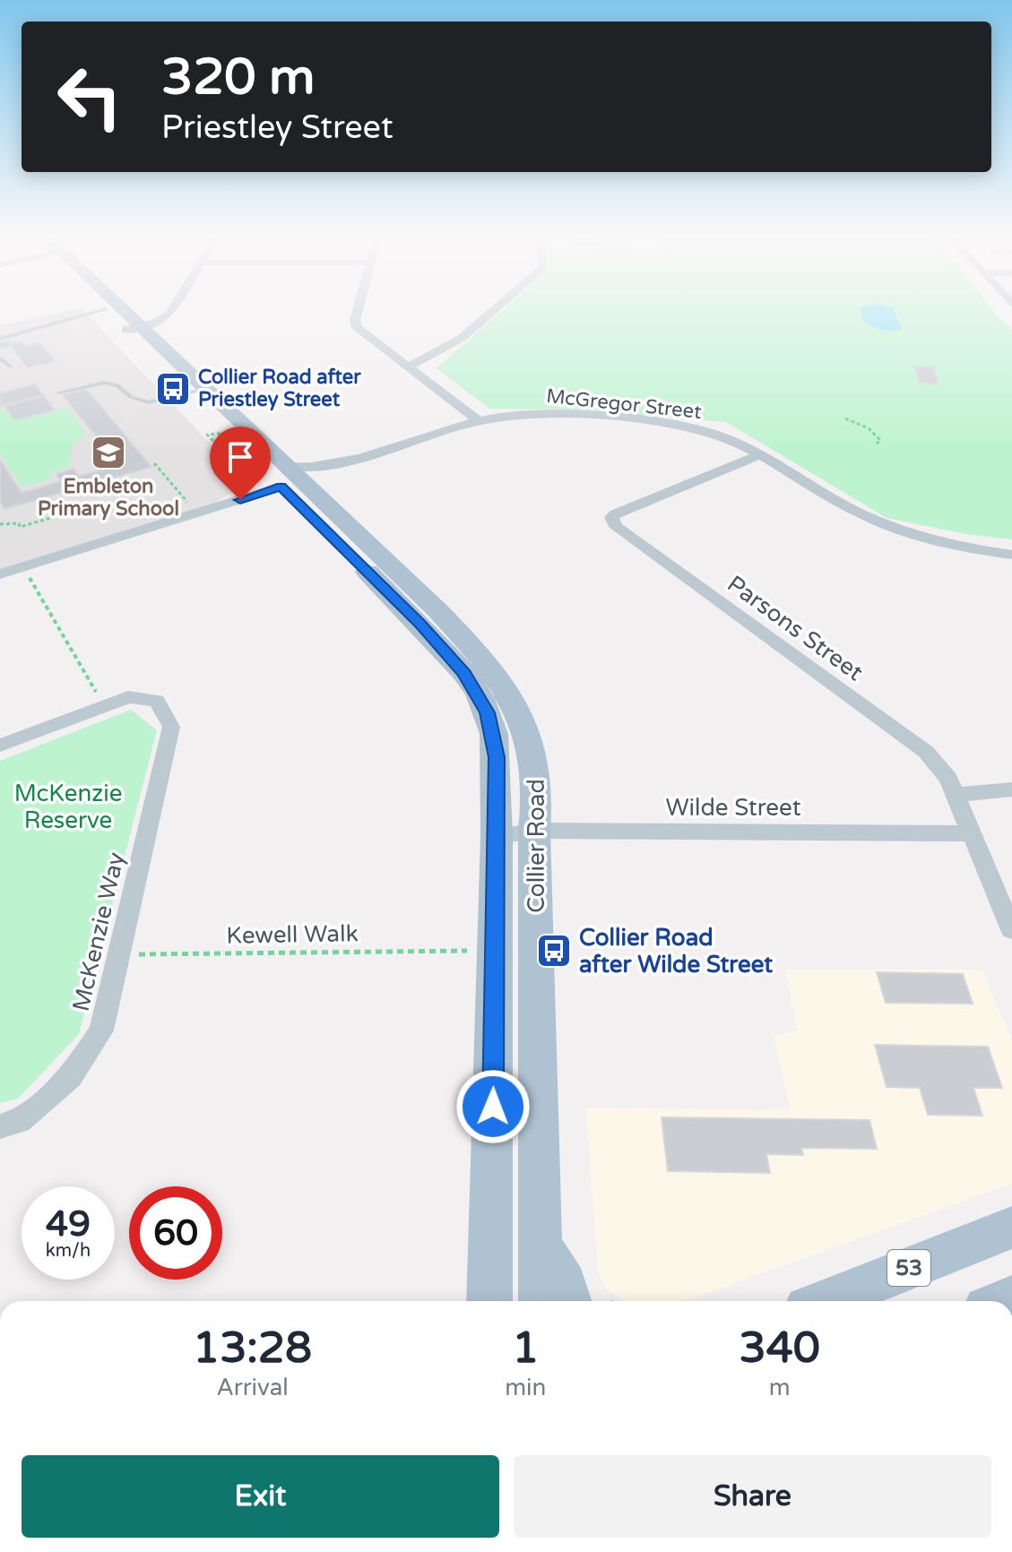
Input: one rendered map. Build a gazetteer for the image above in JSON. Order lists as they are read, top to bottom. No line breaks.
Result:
{"streets":{"main road":["Collier Road","53"],"street":["McGregor Street","Parsons Street","Wilde Street","McKenzie Way"],"path":["Kewell Walk"]},"crossings":[["McGregor Street","Parsons Street"],["McGregor Street","Collier Road"],["Parsons Street","Wilde Street"],["Wilde Street","Collier Road"],["McKenzie Way","Kewell Walk"]],"parks":["McKenzie Reserve"],"places":{"bus stop":["Collier Road after Priestley Street","Collier Road after Wilde Street"],"school or university":["Embleton Primary School"]},"page":{"turn":["320 m","Priestley Street"],"speed":"49 km/h","limit":"60","eta":["13:28","Arrival","1","min","340","m"],"buttons":["Exit","Share"]}}
